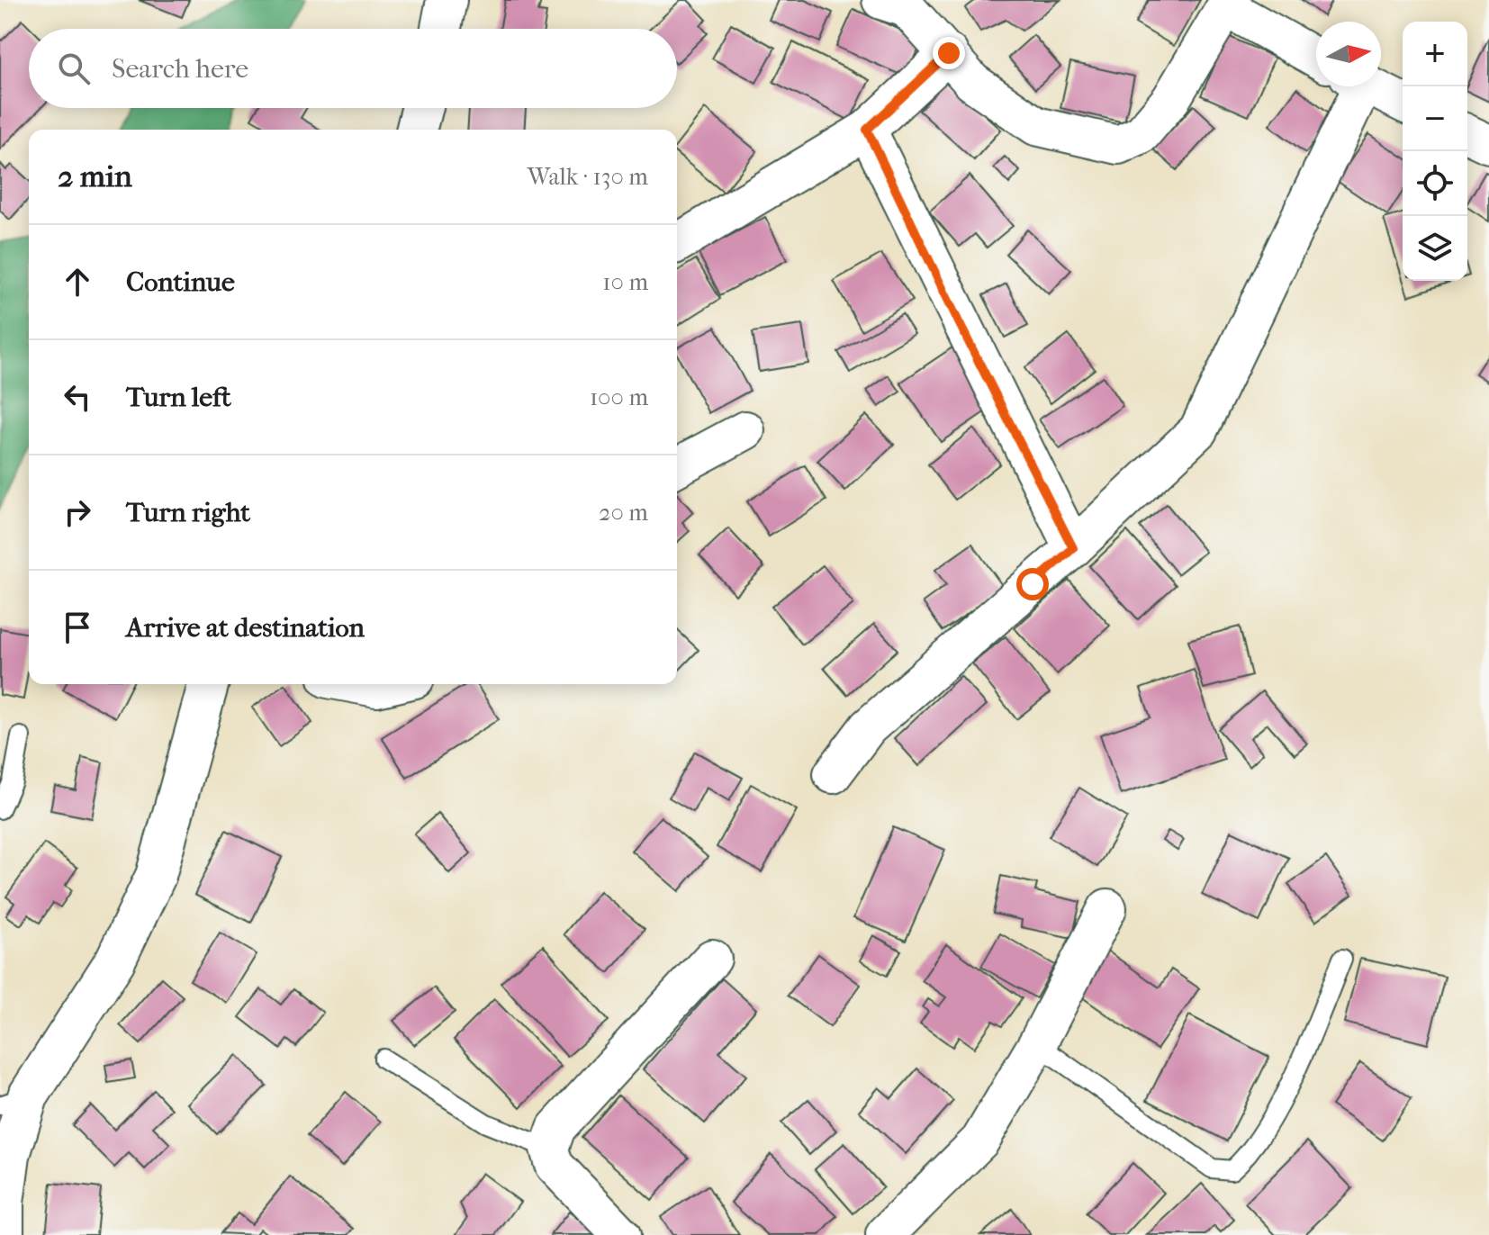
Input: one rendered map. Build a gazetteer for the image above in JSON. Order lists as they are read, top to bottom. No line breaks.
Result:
{"north":"right","page":{"map_buttons":["+","−"],"search":"Search here","heading":["2 min","Walk · 130 m"],"list":[["Continue","10 m"],["Turn left","100 m"],["Turn right","20 m"],"Arrive at destination"]}}
